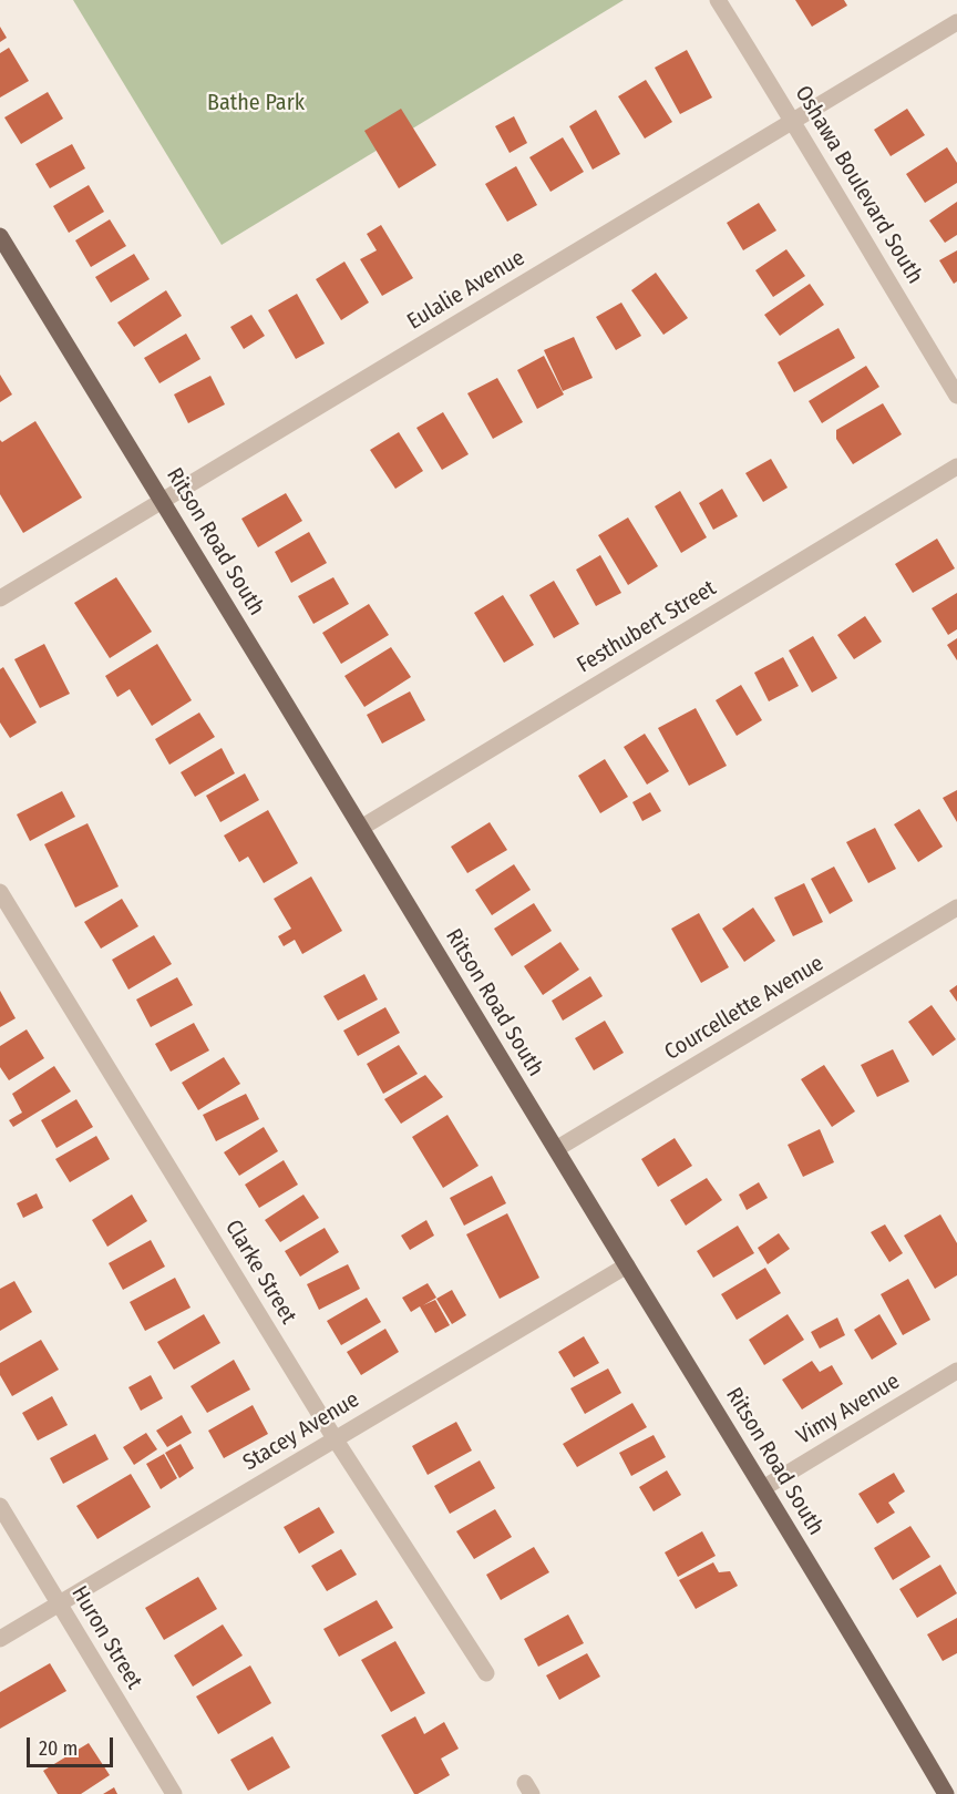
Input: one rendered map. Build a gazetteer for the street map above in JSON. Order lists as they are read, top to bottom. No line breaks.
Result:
{"streets":{"main road":["Ritson Road South"],"street":["Oshawa Boulevard South","Eulalie Avenue","Festhubert Street","Courcellette Avenue","Clarke Street","Vimy Avenue","Stacey Avenue","Huron Street"]},"crossings":[["Oshawa Boulevard South","Eulalie Avenue"],["Eulalie Avenue","Ritson Road South"],["Ritson Road South","Festhubert Street"],["Ritson Road South","Courcellette Avenue"],["Ritson Road South","Vimy Avenue"],["Ritson Road South","Stacey Avenue"],["Clarke Street","Stacey Avenue"],["Stacey Avenue","Huron Street"]],"parks":["Bathe Park"],"scale_bar":"20 m"}
